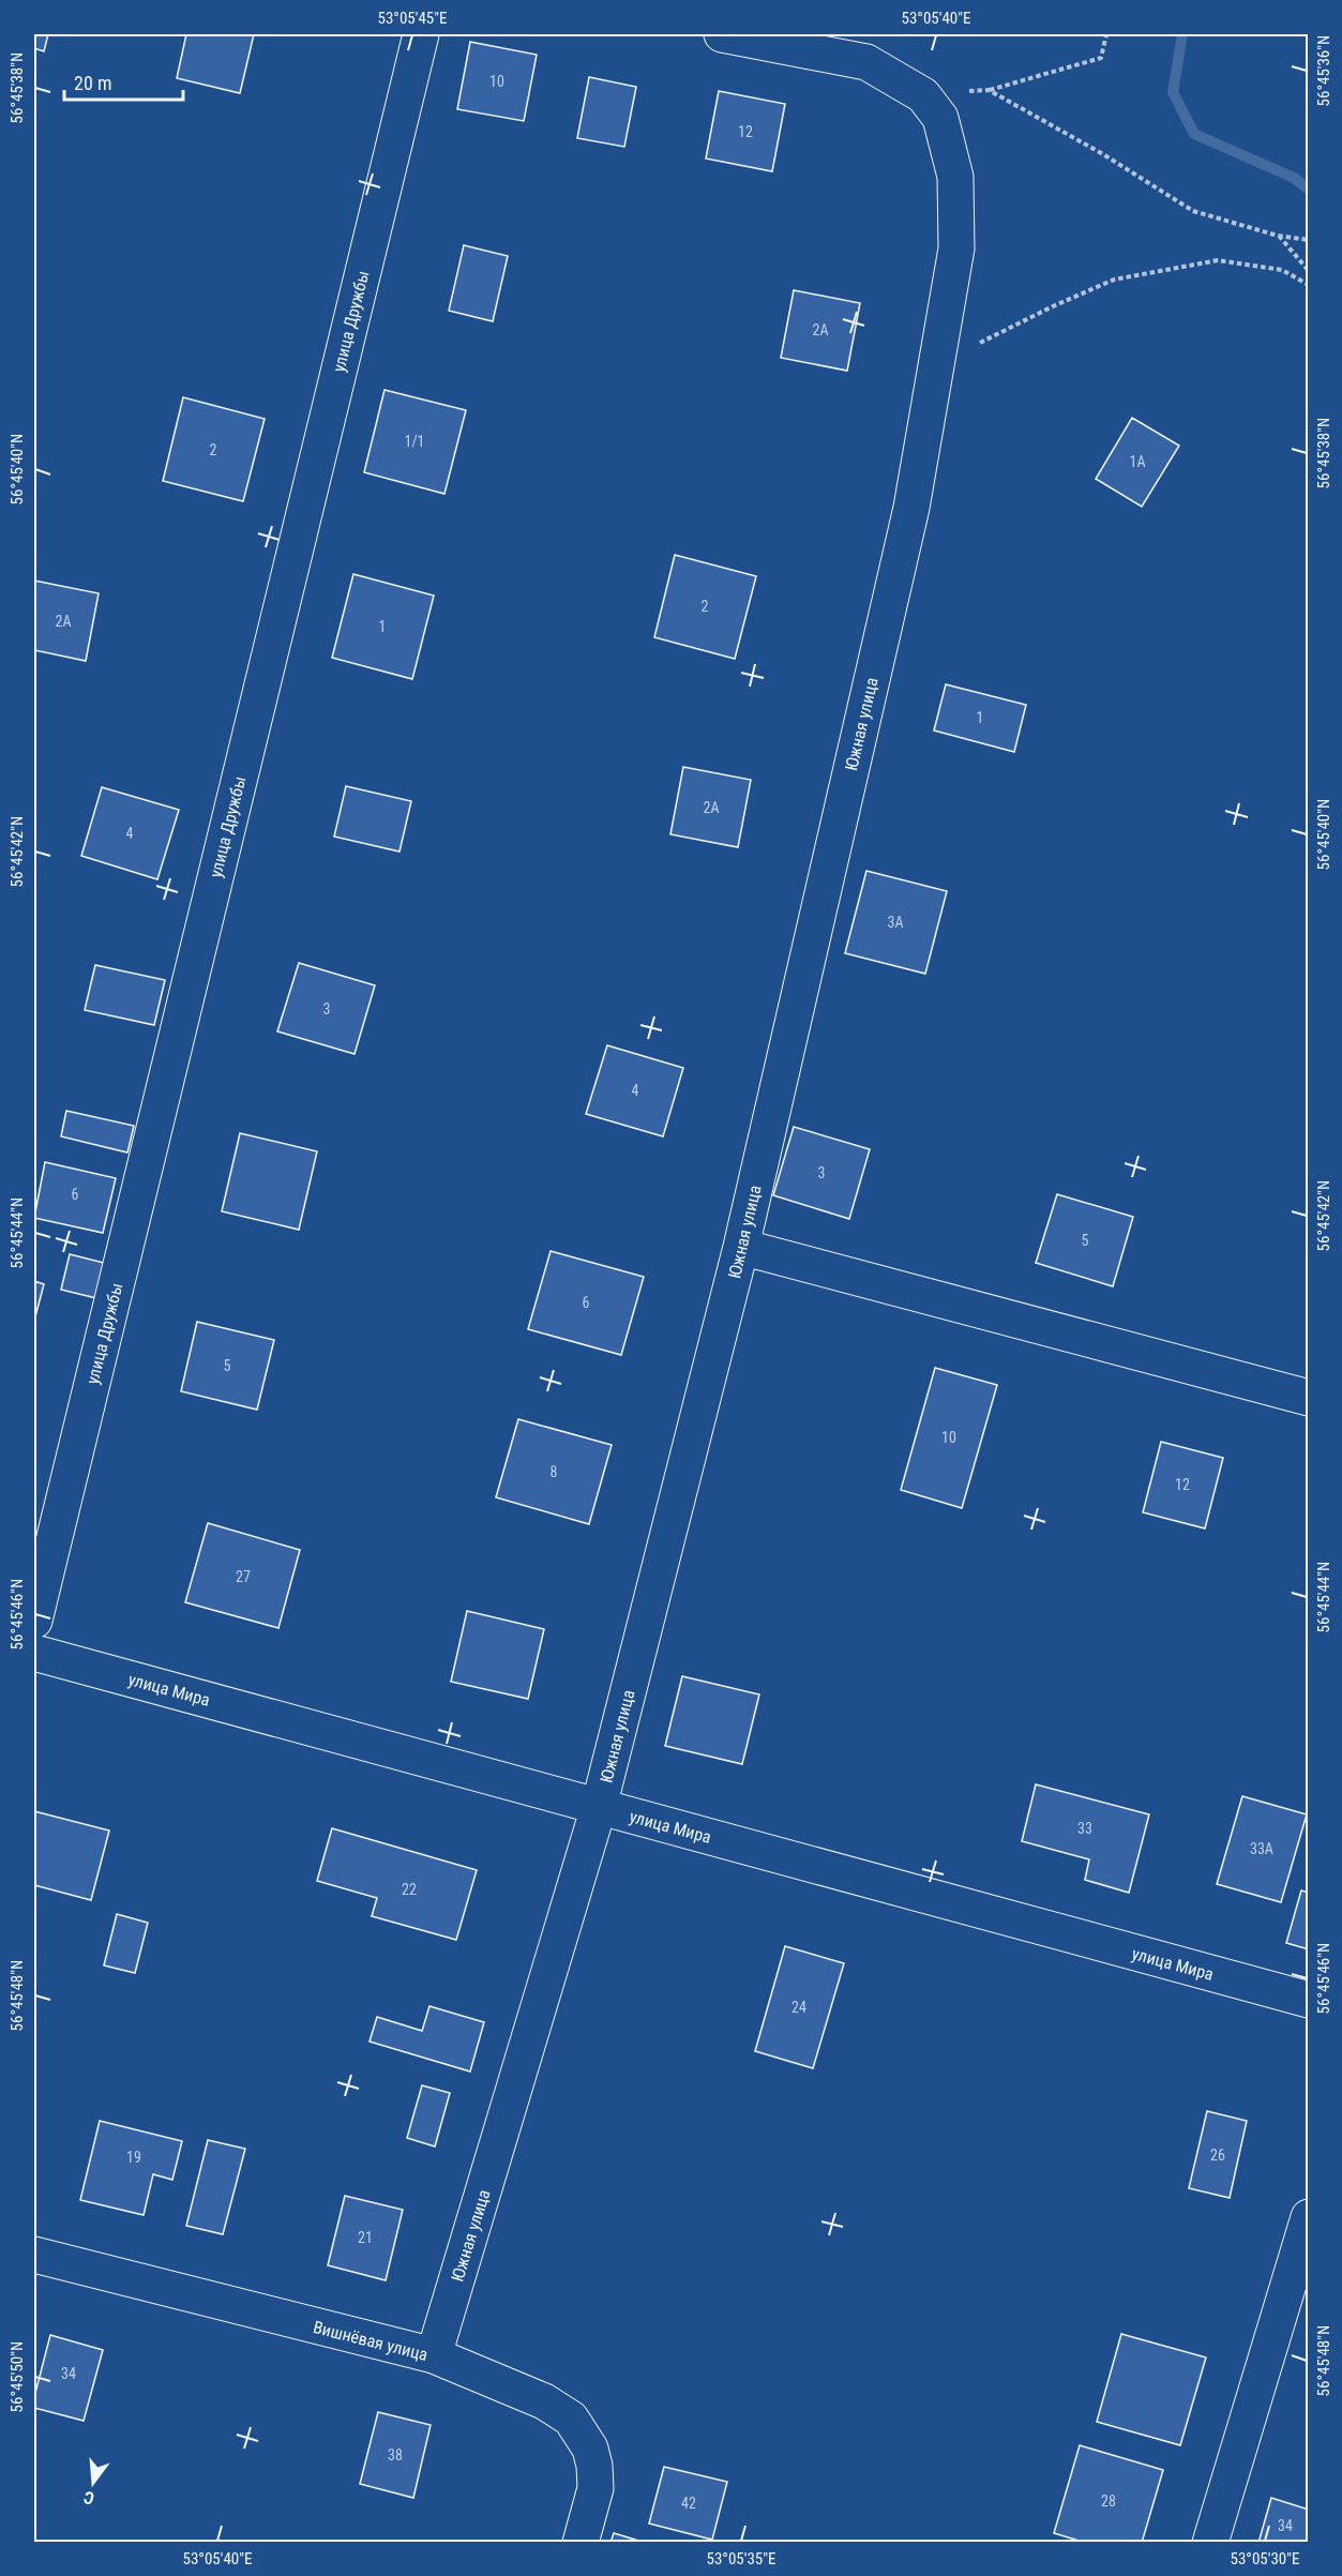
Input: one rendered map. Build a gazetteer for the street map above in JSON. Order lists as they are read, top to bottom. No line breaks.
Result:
{"streets":{"street":["улица Дружбы","Южная улица","улица Мира","Вишнёвая улица"]},"crossings":[["Южная улица","улица Мира"],["Южная улица","Вишнёвая улица"]],"house_numbers":["10","12","2А","1/1","2","1А","2","2А","1","1","2А","4","3А","3","4","3","6","5","6","5","10","8","12","27","33","33А","22","24","26","19","21","34","38","28","42","34"],"scale_bar":"20 m","north":"bottom","coordinates":["53°05'45\"E","53°05'40\"E","56°45'36\"N","56°45'38\"N","56°45'40\"N","56°45'42\"N","56°45'44\"N","56°45'46\"N","56°45'48\"N","56°45'50\"N","53°05'35\"E","53°05'30\"E"]}
